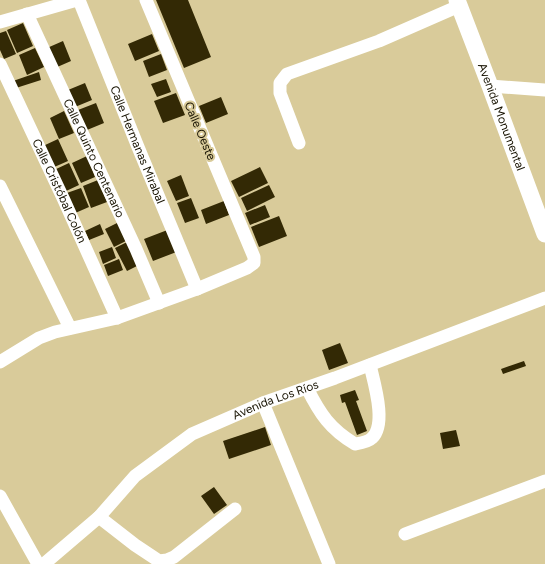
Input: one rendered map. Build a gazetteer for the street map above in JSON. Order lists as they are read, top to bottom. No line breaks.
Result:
{"streets":{"main road":["Avenida Monumental"],"street":["Calle Oeste","Calle Hermanas Mirabal","Calle Quinto Centenario","Calle Cristóbal Colón","Avenida Los Ríos"]},"crossings":[["Calle Oeste","Calle Hermanas Mirabal"]]}
